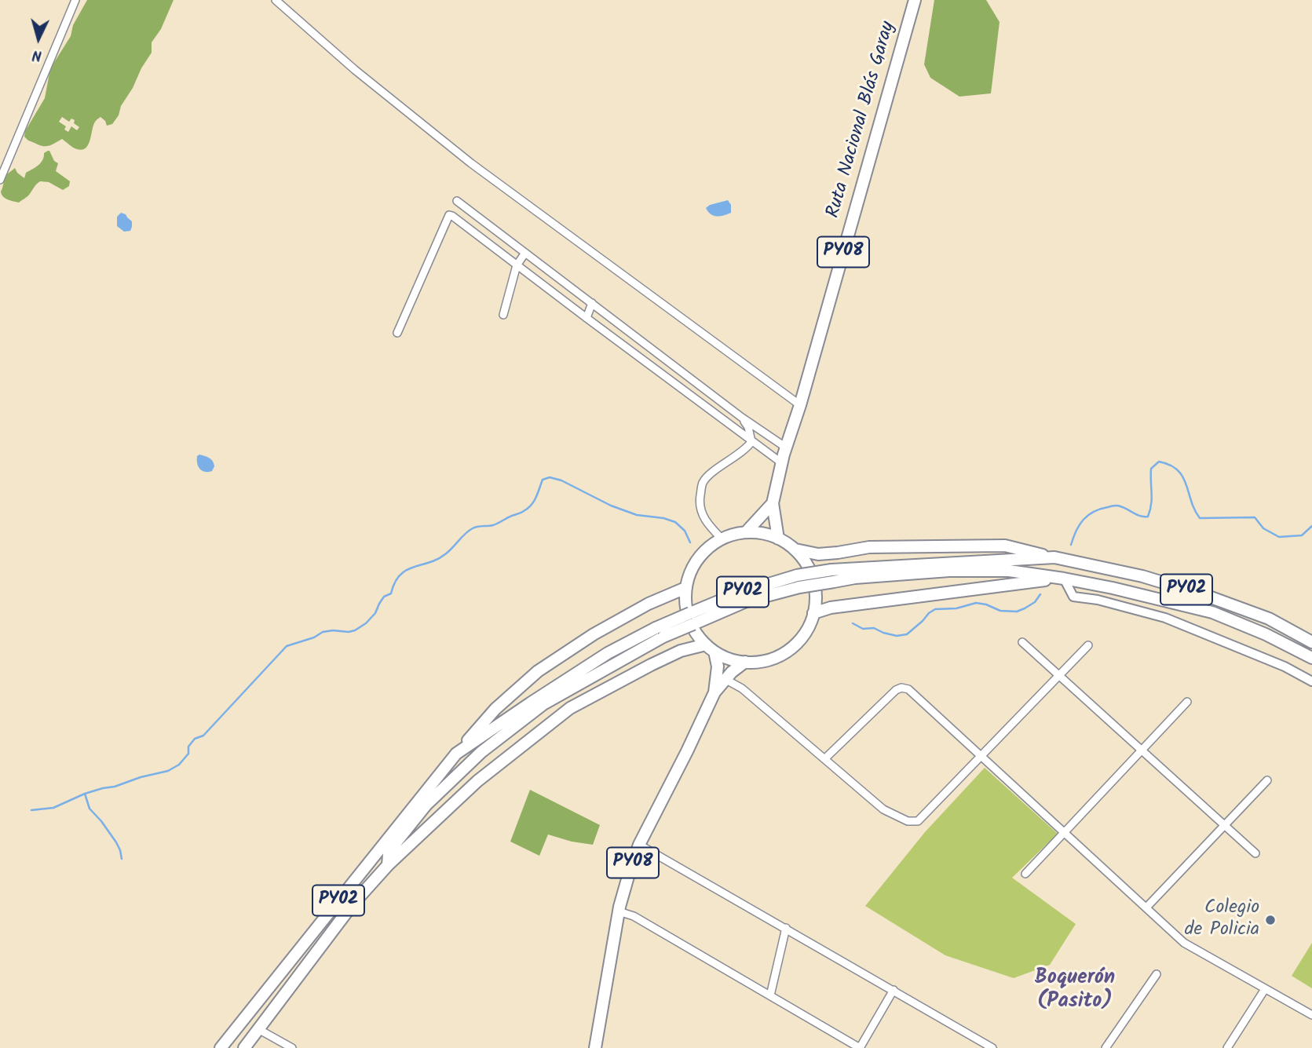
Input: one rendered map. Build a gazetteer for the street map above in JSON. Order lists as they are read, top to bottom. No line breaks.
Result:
{"streets":{"highway":["Ruta Nacional Blás Garay","PY08","PY02"]},"districts":["Boquerón (Pasito)"],"places":["Colegio de Policia"],"north":"bottom"}
